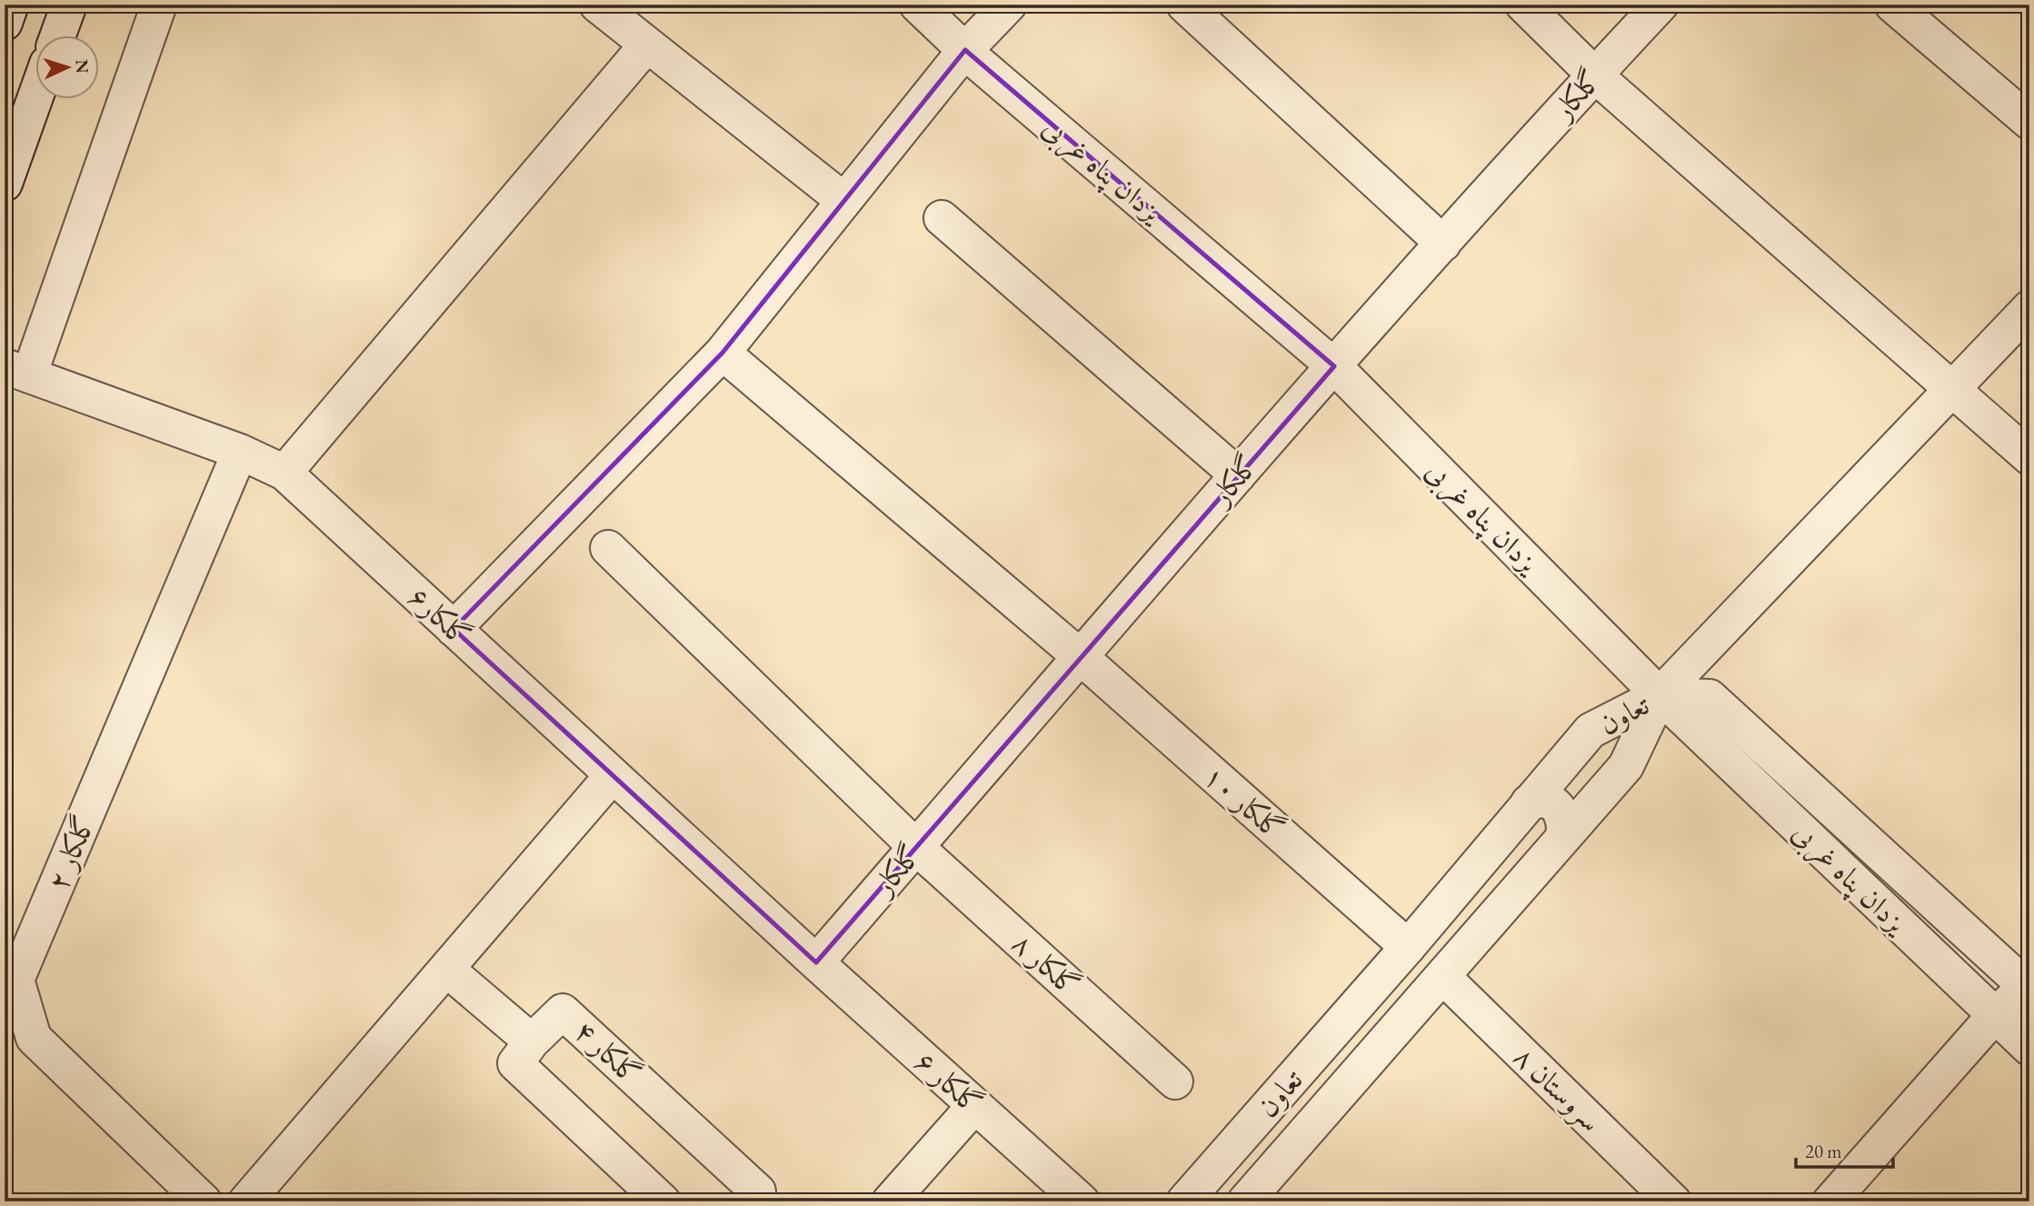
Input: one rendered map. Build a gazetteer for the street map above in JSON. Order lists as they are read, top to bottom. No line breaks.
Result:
{"streets":{"street":["گلکار","یزدان پناه غربی","گلکار۶","تعاون","گلکار ۱۰","گلکار ۲","گلکار ۸","گلکار ۴","گلکار ۶","سروستان ۸"]},"crossings":[["گلکار","یزدان پناه غربی"],["گلکار","گلکار۶"],["گلکار","گلکار ۱۰"],["گلکار","گلکار ۸"],["گلکار","گلکار ۶"],["یزدان پناه غربی","تعاون"],["گلکار۶","گلکار ۲"],["گلکار۶","گلکار ۶"],["تعاون","گلکار ۱۰"],["تعاون","سروستان ۸"]],"scale_bar":"20 m","north":"right"}
